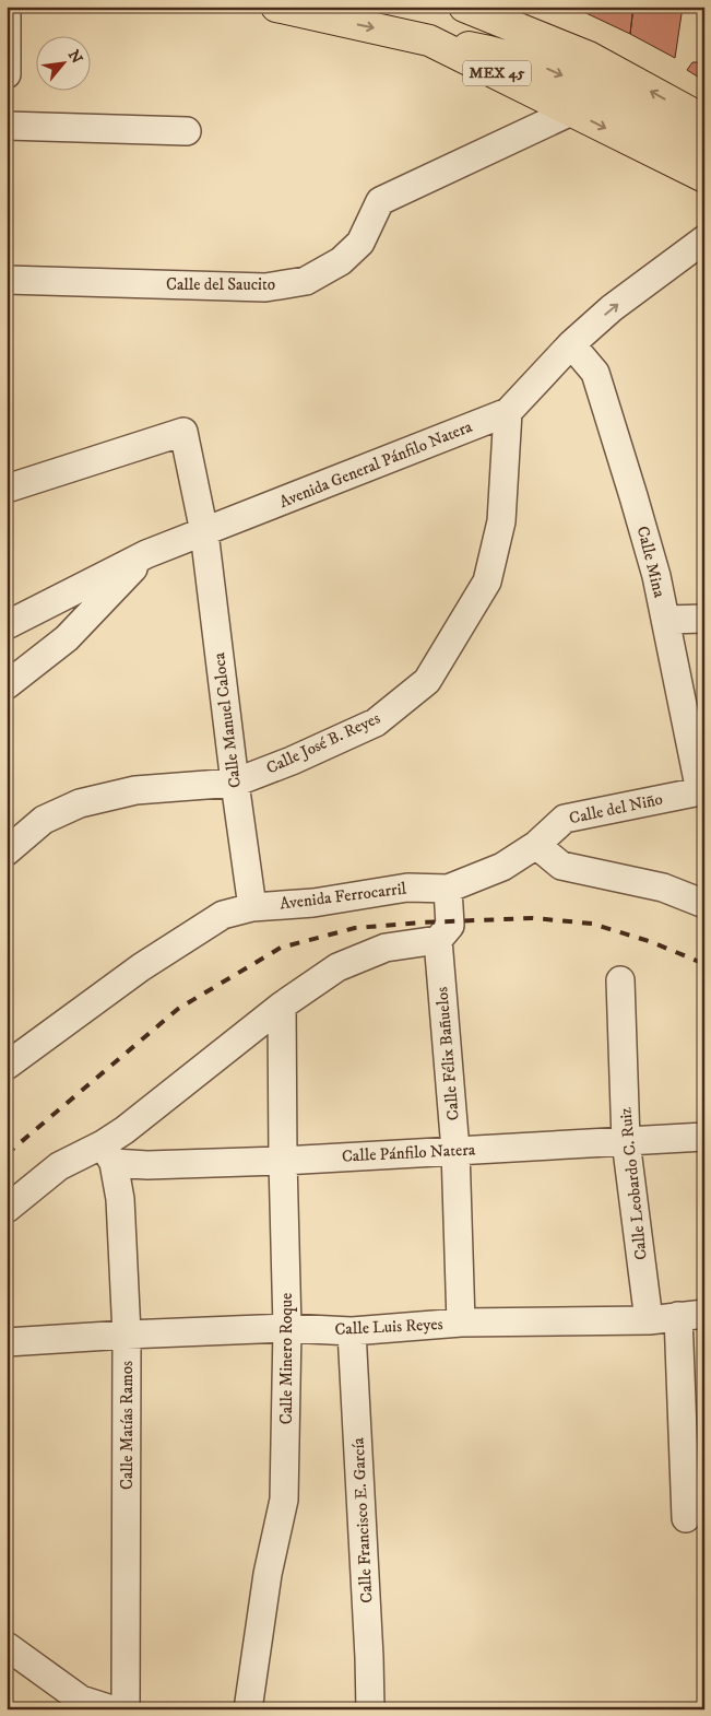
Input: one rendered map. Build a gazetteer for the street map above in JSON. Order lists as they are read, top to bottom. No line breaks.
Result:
{"streets":{"main road":["MEX 45"],"street":["Calle del Saucito","Avenida General Pánfilo Natera","Calle Mina","Calle Manuel Caloca","Calle José B. Reyes","Calle del Niño","Avenida Ferrocarril","Calle Félix Bañuelos","Calle Pánfilo Natera","Calle Leobardo C. Ruiz","Calle Luis Reyes","Calle Minero Roque","Calle Matías Ramos","Calle Francisco E. García"]},"crossings":[["MEX 45","Calle del Saucito"],["Avenida General Pánfilo Natera","Calle Mina"],["Avenida General Pánfilo Natera","Calle Manuel Caloca"],["Avenida General Pánfilo Natera","Calle José B. Reyes"],["Calle Mina","Calle del Niño"],["Calle Manuel Caloca","Calle José B. Reyes"],["Calle Manuel Caloca","Avenida Ferrocarril"],["Calle del Niño","Avenida Ferrocarril"],["Calle Félix Bañuelos","Calle Pánfilo Natera"],["Calle Félix Bañuelos","Calle Luis Reyes"],["Calle Pánfilo Natera","Calle Leobardo C. Ruiz"],["Calle Pánfilo Natera","Calle Minero Roque"],["Calle Pánfilo Natera","Calle Matías Ramos"],["Calle Leobardo C. Ruiz","Calle Luis Reyes"],["Calle Luis Reyes","Calle Minero Roque"],["Calle Luis Reyes","Calle Matías Ramos"],["Calle Luis Reyes","Calle Francisco E. García"]],"north":"top right"}
